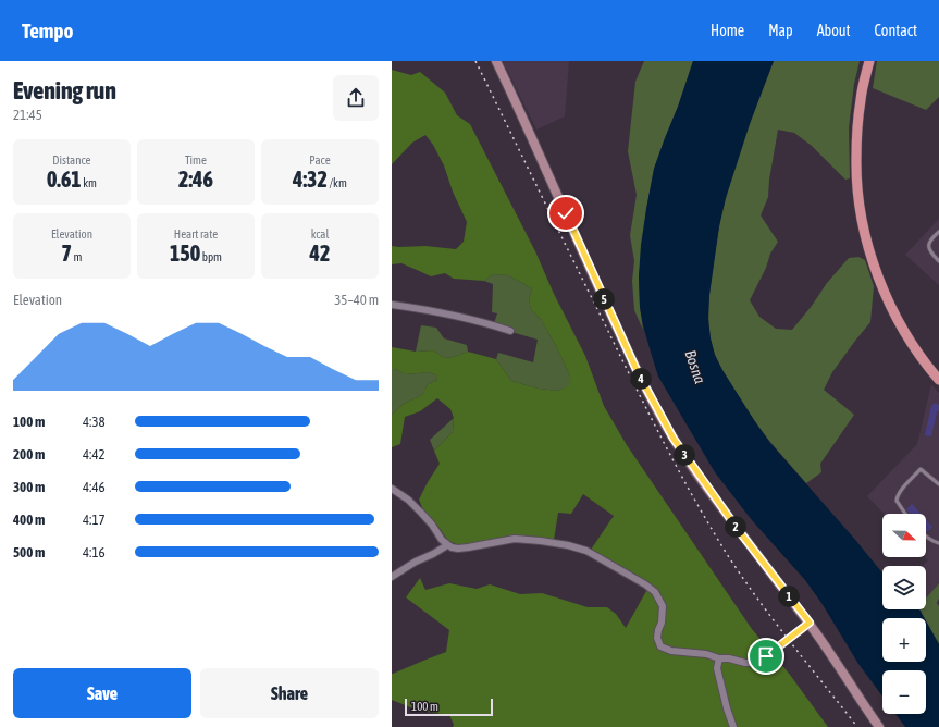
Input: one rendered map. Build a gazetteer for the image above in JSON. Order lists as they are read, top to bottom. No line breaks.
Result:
{"water":["Bosna"],"scale_bar":"100 m","north":"right","page":{"header":"Tempo","nav":["Home","Map","About","Contact"],"heading":["Evening run","21:45"],"stats":[["Distance","0.61 km"],["Time","2:46"],["Pace","4:32 /km"],["Elevation","7 m"],["Heart rate","150 bpm"],["kcal","42"]],"chart":["Elevation","35–40 m"],"pins":["5","4","3","2","1"],"list":[{"name":"100 m","note":"4:38"},{"name":"200 m","note":"4:42"},{"name":"300 m","note":"4:46"},{"name":"400 m","note":"4:17"},{"name":"500 m","note":"4:16"}],"map_buttons":["+","−"],"buttons":["Save","Share"],"scale":"100 m"}}
